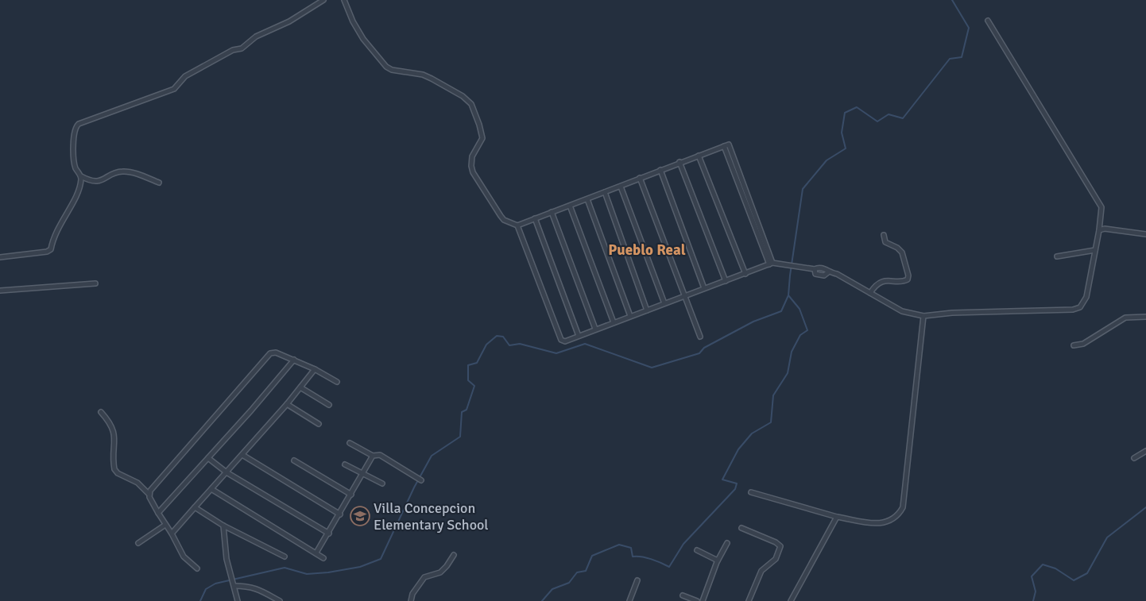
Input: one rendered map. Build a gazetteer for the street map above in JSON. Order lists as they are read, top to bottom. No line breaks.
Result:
{"districts":["Pueblo Real"],"places":{"school or university":["Villa Concepcion Elementary School"]}}
